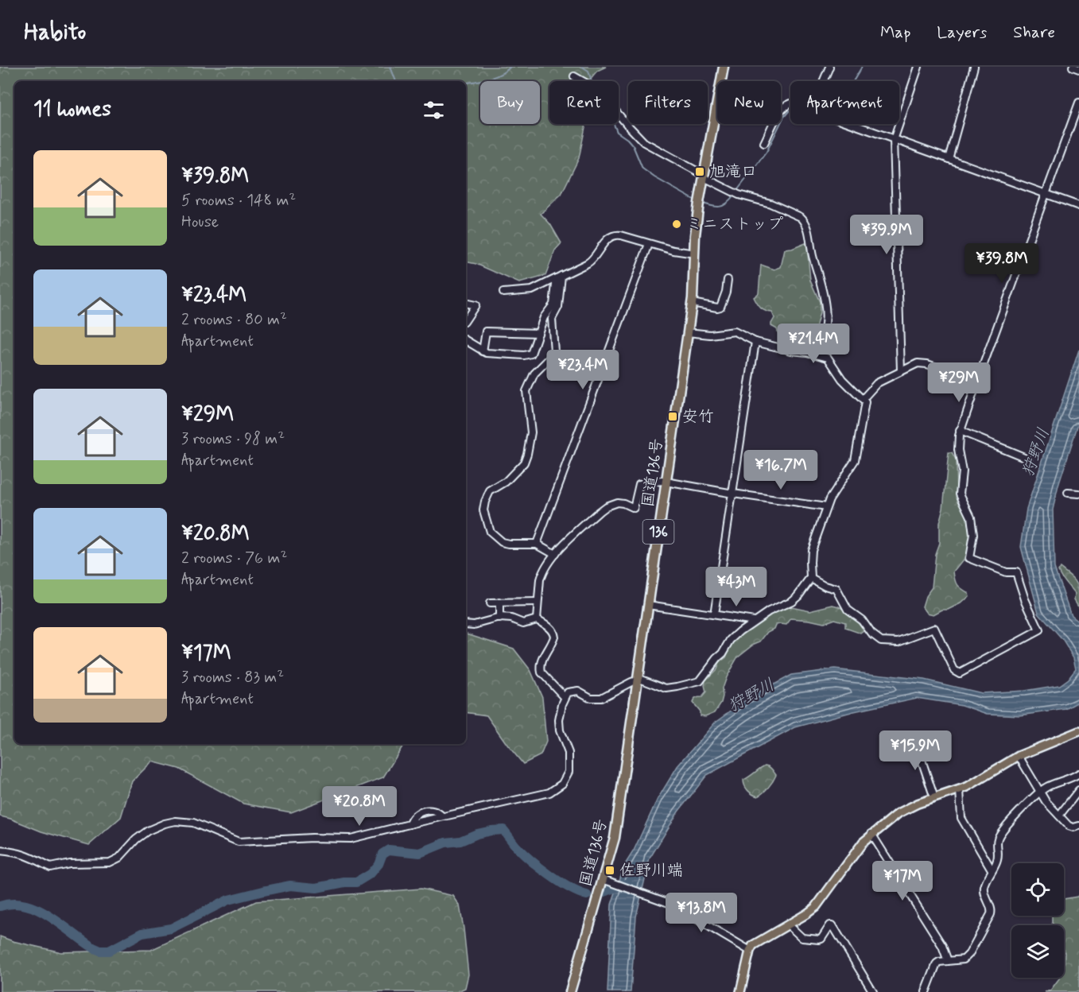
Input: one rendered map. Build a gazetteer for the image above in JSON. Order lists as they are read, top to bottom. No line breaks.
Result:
{"streets":{"highway":["国道136号","136"]},"water":["狩野川"],"places":{"transit":["旭滝口","安竹","佐野川端"],"other":["ミニストップ"]},"page":{"header":"Habito","nav":["Map","Layers","Share"],"chip":["Buy","Rent","Filters","New","Apartment"],"heading":"11 homes","list":[{"name":"¥39.8M","note":"5 rooms · 148 m² · House"},{"name":"¥23.4M","note":"2 rooms · 80 m² · Apartment"},{"name":"¥29M","note":"3 rooms · 98 m² · Apartment"},{"name":"¥20.8M","note":"2 rooms · 76 m² · Apartment"},{"name":"¥17M","note":"3 rooms · 83 m² · Apartment"}],"price":["¥39.9M","¥39.8M","¥21.4M","¥23.4M","¥29M","¥16.7M","¥43M","¥15.9M","¥20.8M","¥17M","¥13.8M"]}}
